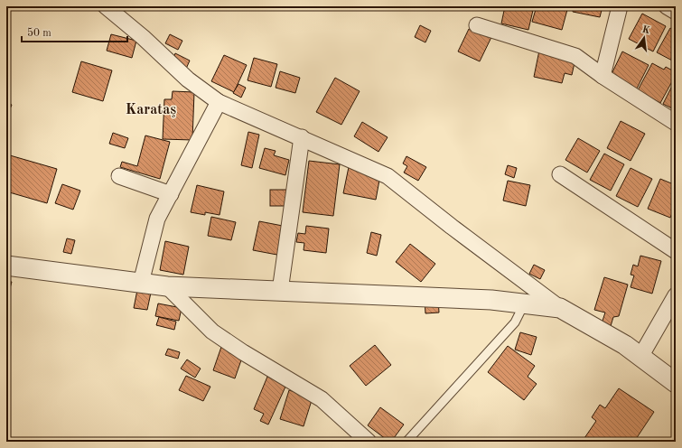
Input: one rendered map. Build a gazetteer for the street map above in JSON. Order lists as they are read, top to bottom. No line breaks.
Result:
{"districts":["Karataş"],"scale_bar":"50 m","north":"top"}
